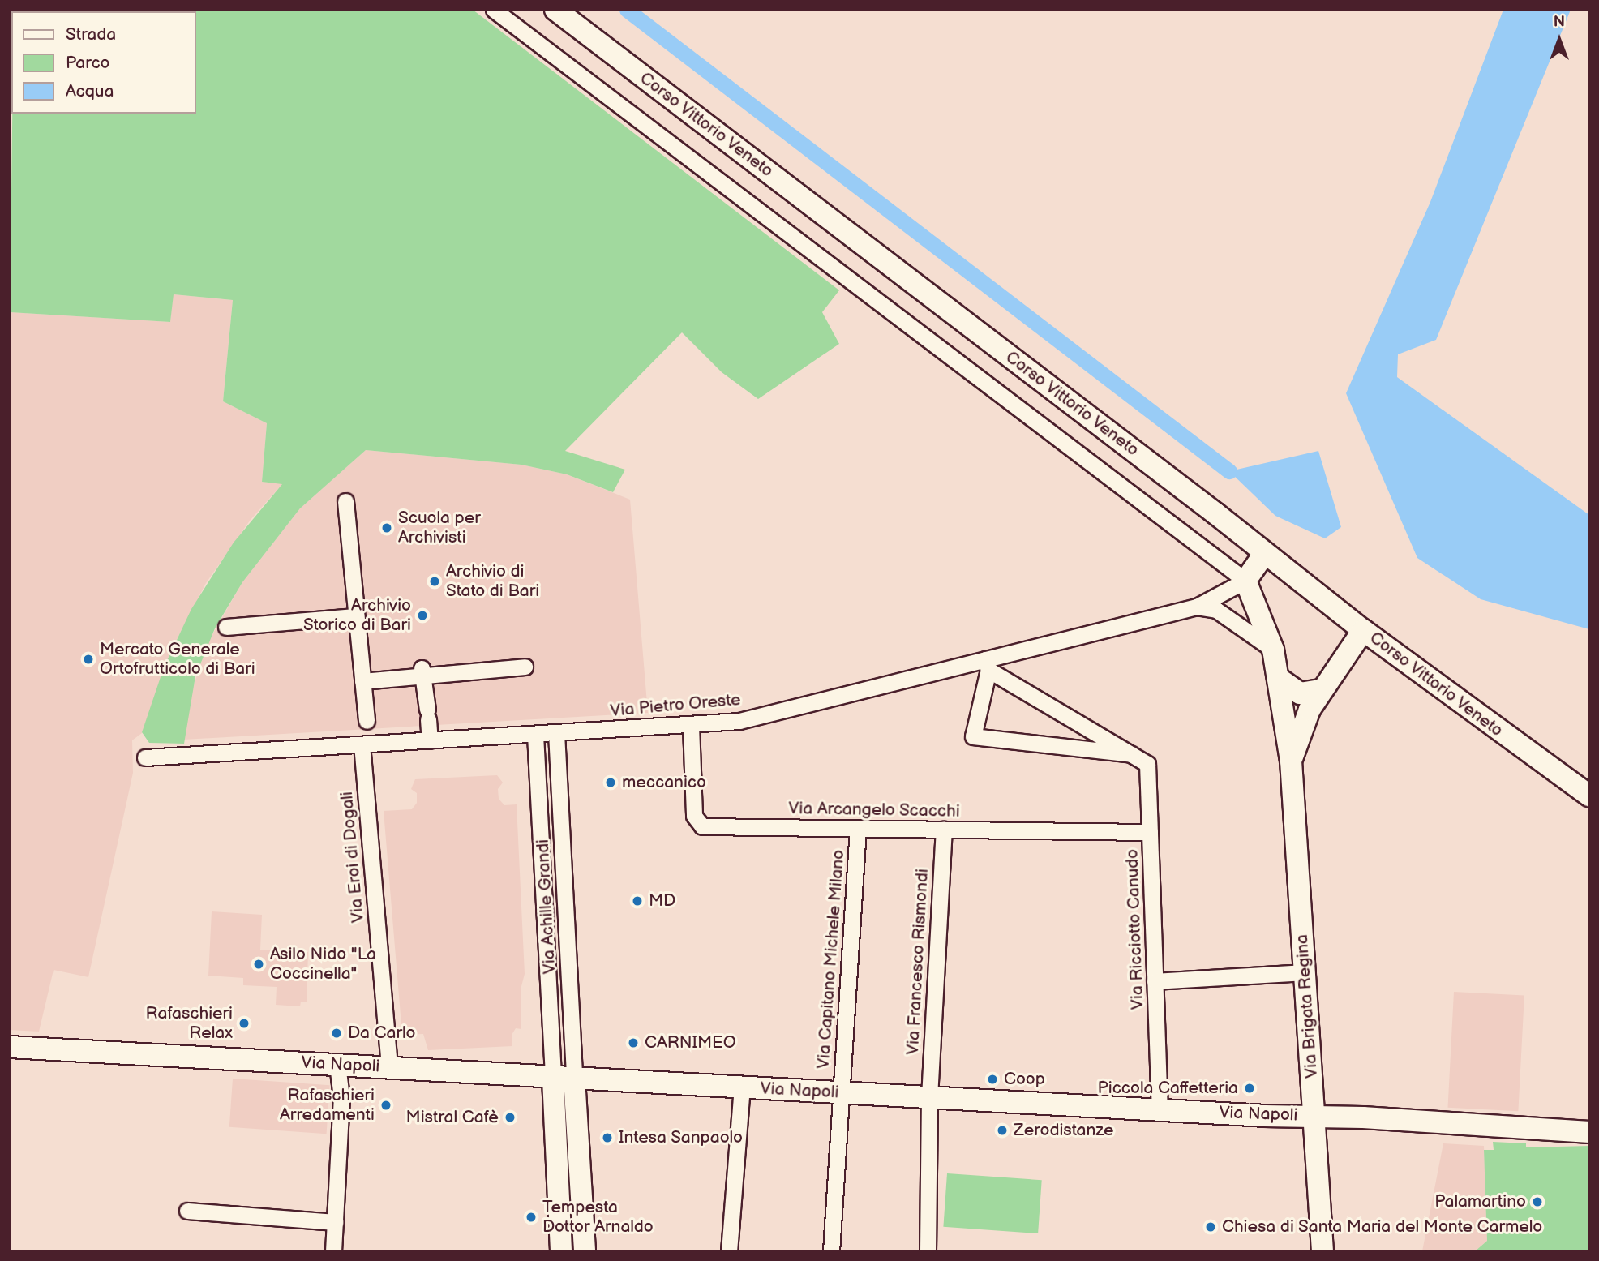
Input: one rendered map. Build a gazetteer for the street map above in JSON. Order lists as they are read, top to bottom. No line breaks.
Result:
{"streets":{"main road":["Corso Vittorio Veneto","Via Brigata Regina","Via Napoli"],"street":["Via Pietro Oreste","Via Arcangelo Scacchi","Via Eroi di Dogali","Via Achille Grandi","Via Ricciotto Canudo","Via Capitano Michele Milano","Via Francesco Rismondi"]},"crossings":[["Via Pietro Oreste","Via Arcangelo Scacchi"],["Via Pietro Oreste","Via Eroi di Dogali"],["Via Pietro Oreste","Via Achille Grandi"],["Via Pietro Oreste","Via Brigata Regina"],["Via Arcangelo Scacchi","Via Ricciotto Canudo"],["Via Arcangelo Scacchi","Via Capitano Michele Milano"],["Via Arcangelo Scacchi","Via Francesco Rismondi"],["Via Eroi di Dogali","Via Napoli"],["Via Achille Grandi","Via Napoli"],["Via Ricciotto Canudo","Via Napoli"],["Via Capitano Michele Milano","Via Napoli"],["Via Francesco Rismondi","Via Napoli"],["Via Brigata Regina","Via Napoli"]],"places":["Scuola per Archivisti","Archivio di Stato di Bari","Archivio Storico di Bari","Mercato Generale Ortofrutticolo di Bari","meccanico","MD","Asilo Nido \"La Coccinella\"","Rafaschieri Relax","Da Carlo","CARNIMEO","Coop","Piccola Caffetteria","Rafaschieri Arredamenti","Mistral Cafè","Zerodistanze","Intesa Sanpaolo","Palamartino","Tempesta Dottor Arnaldo","Chiesa di Santa Maria del Monte Carmelo"],"legend":["Strada","Parco","Acqua"],"north":"top"}
